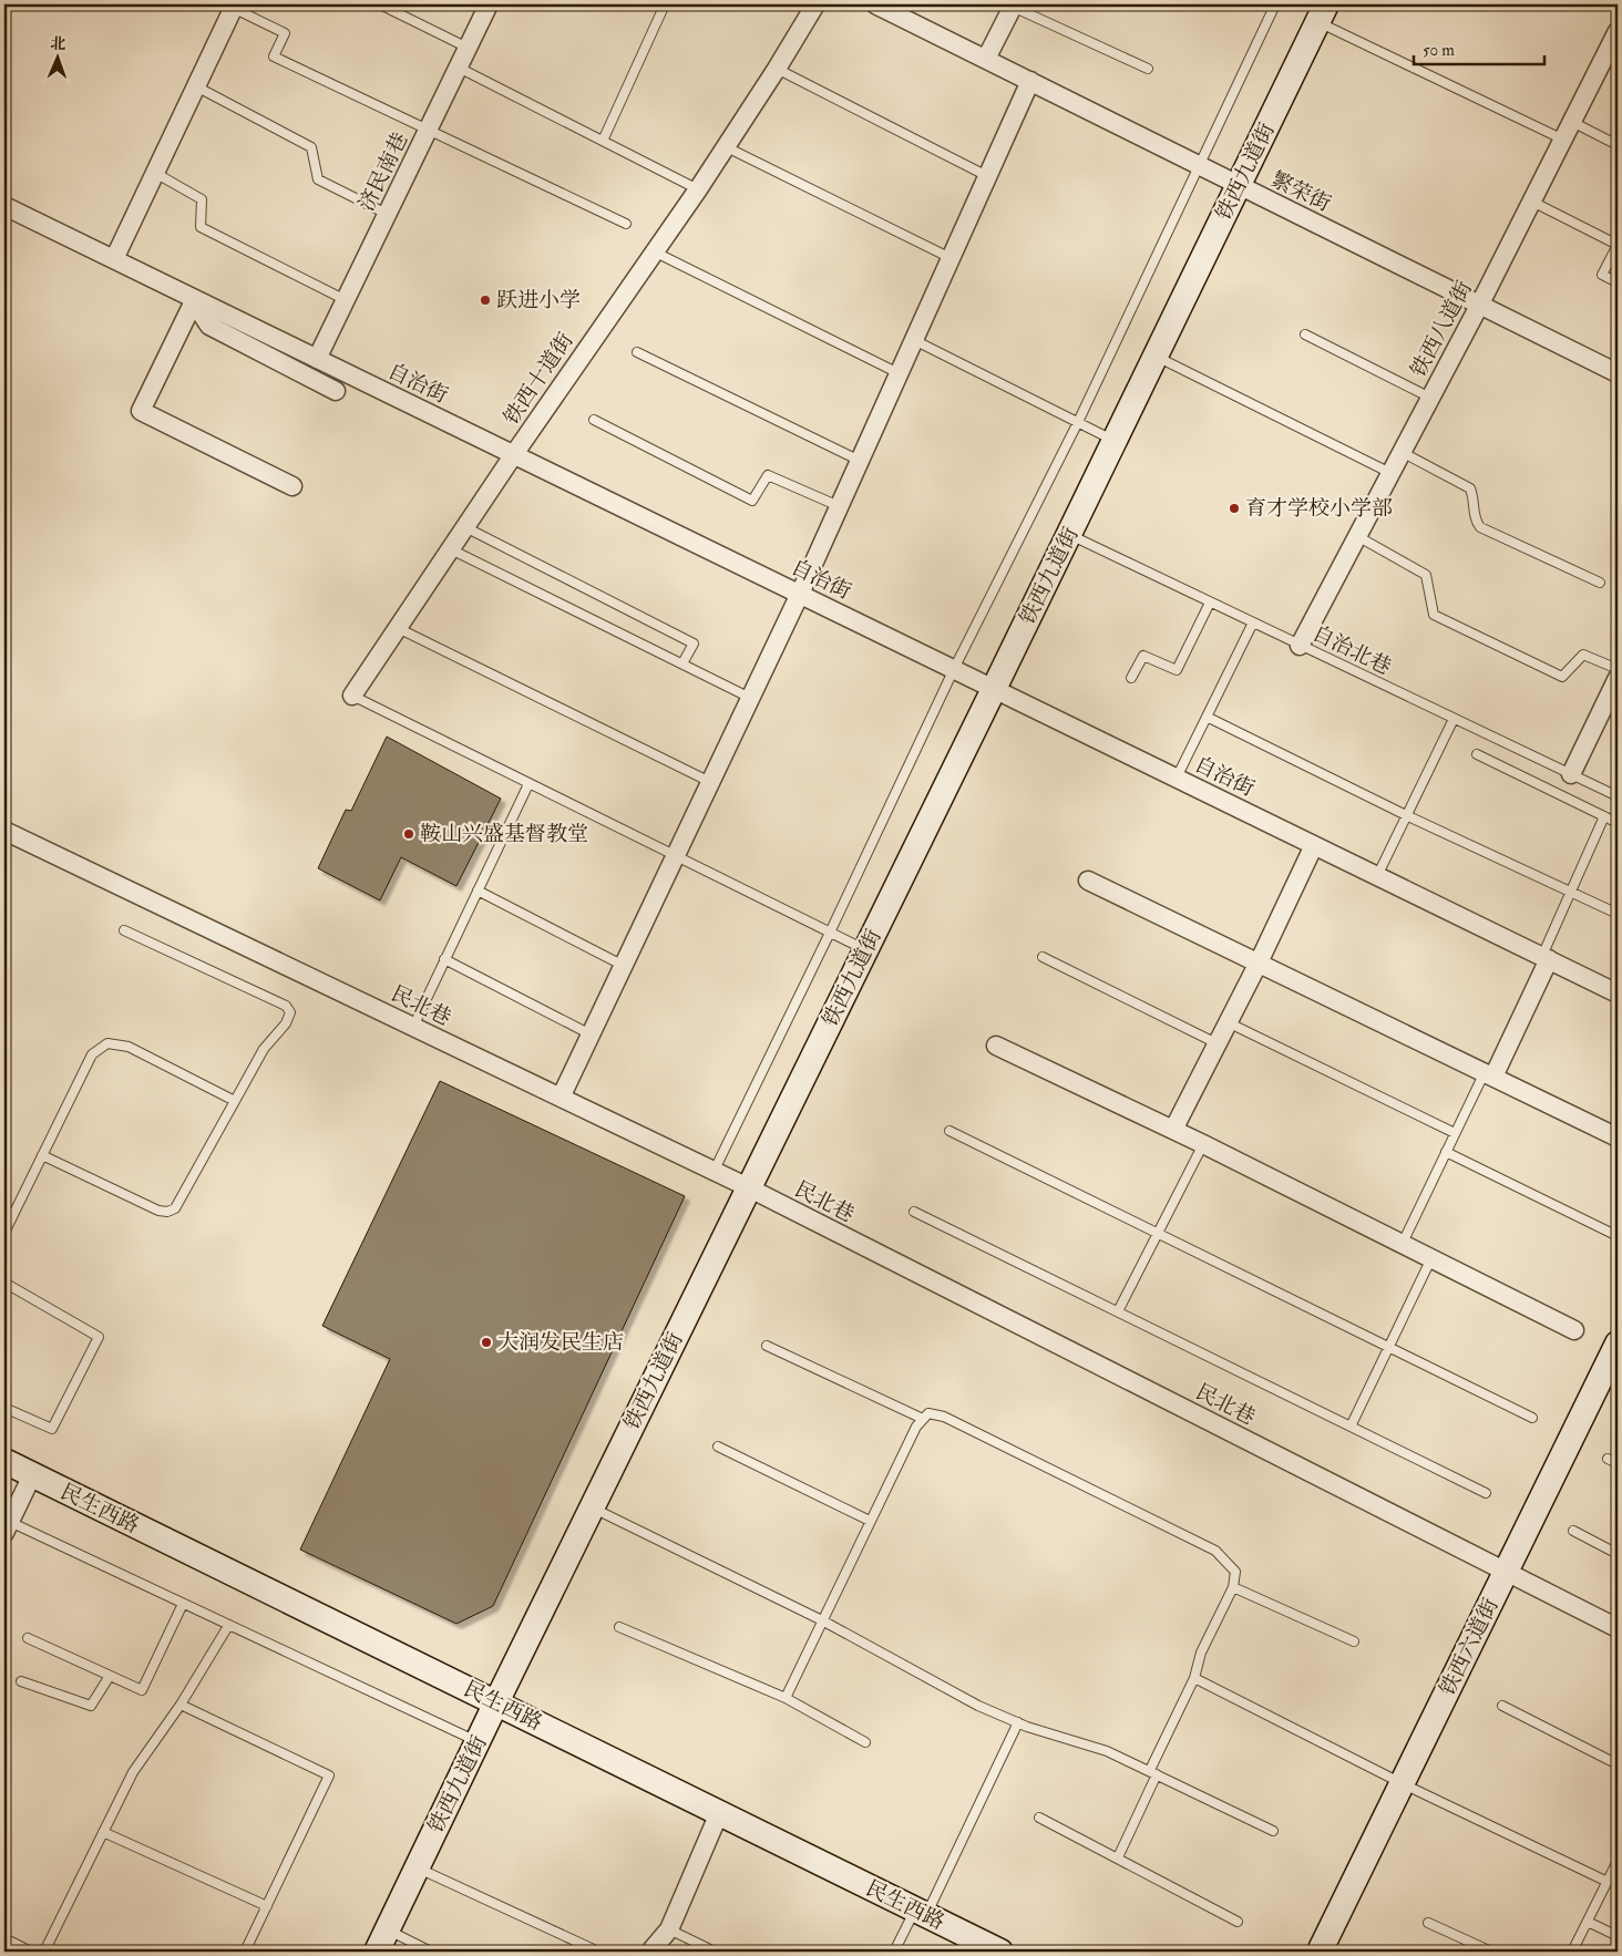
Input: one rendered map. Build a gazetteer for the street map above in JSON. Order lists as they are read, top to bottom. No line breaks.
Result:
{"streets":{"main road":["铁西九道街","民生西路","铁西六道街"],"street":["济民南巷","繁荣街","铁西八道街","铁西十道街","自治街","民北巷"],"lane":["自治北巷"]},"crossings":[["济民南巷","自治街"],["铁西九道街","繁荣街"],["铁西九道街","自治街"],["铁西九道街","自治北巷"],["铁西九道街","民北巷"],["铁西九道街","民生西路"],["繁荣街","铁西八道街"],["铁西八道街","自治北巷"],["铁西十道街","自治街"],["民北巷","铁西六道街"]],"places":["跃进小学","育才学校小学部","鞍山兴盛基督教堂","大润发民生店"],"scale_bar":"50 m","north":"top"}
